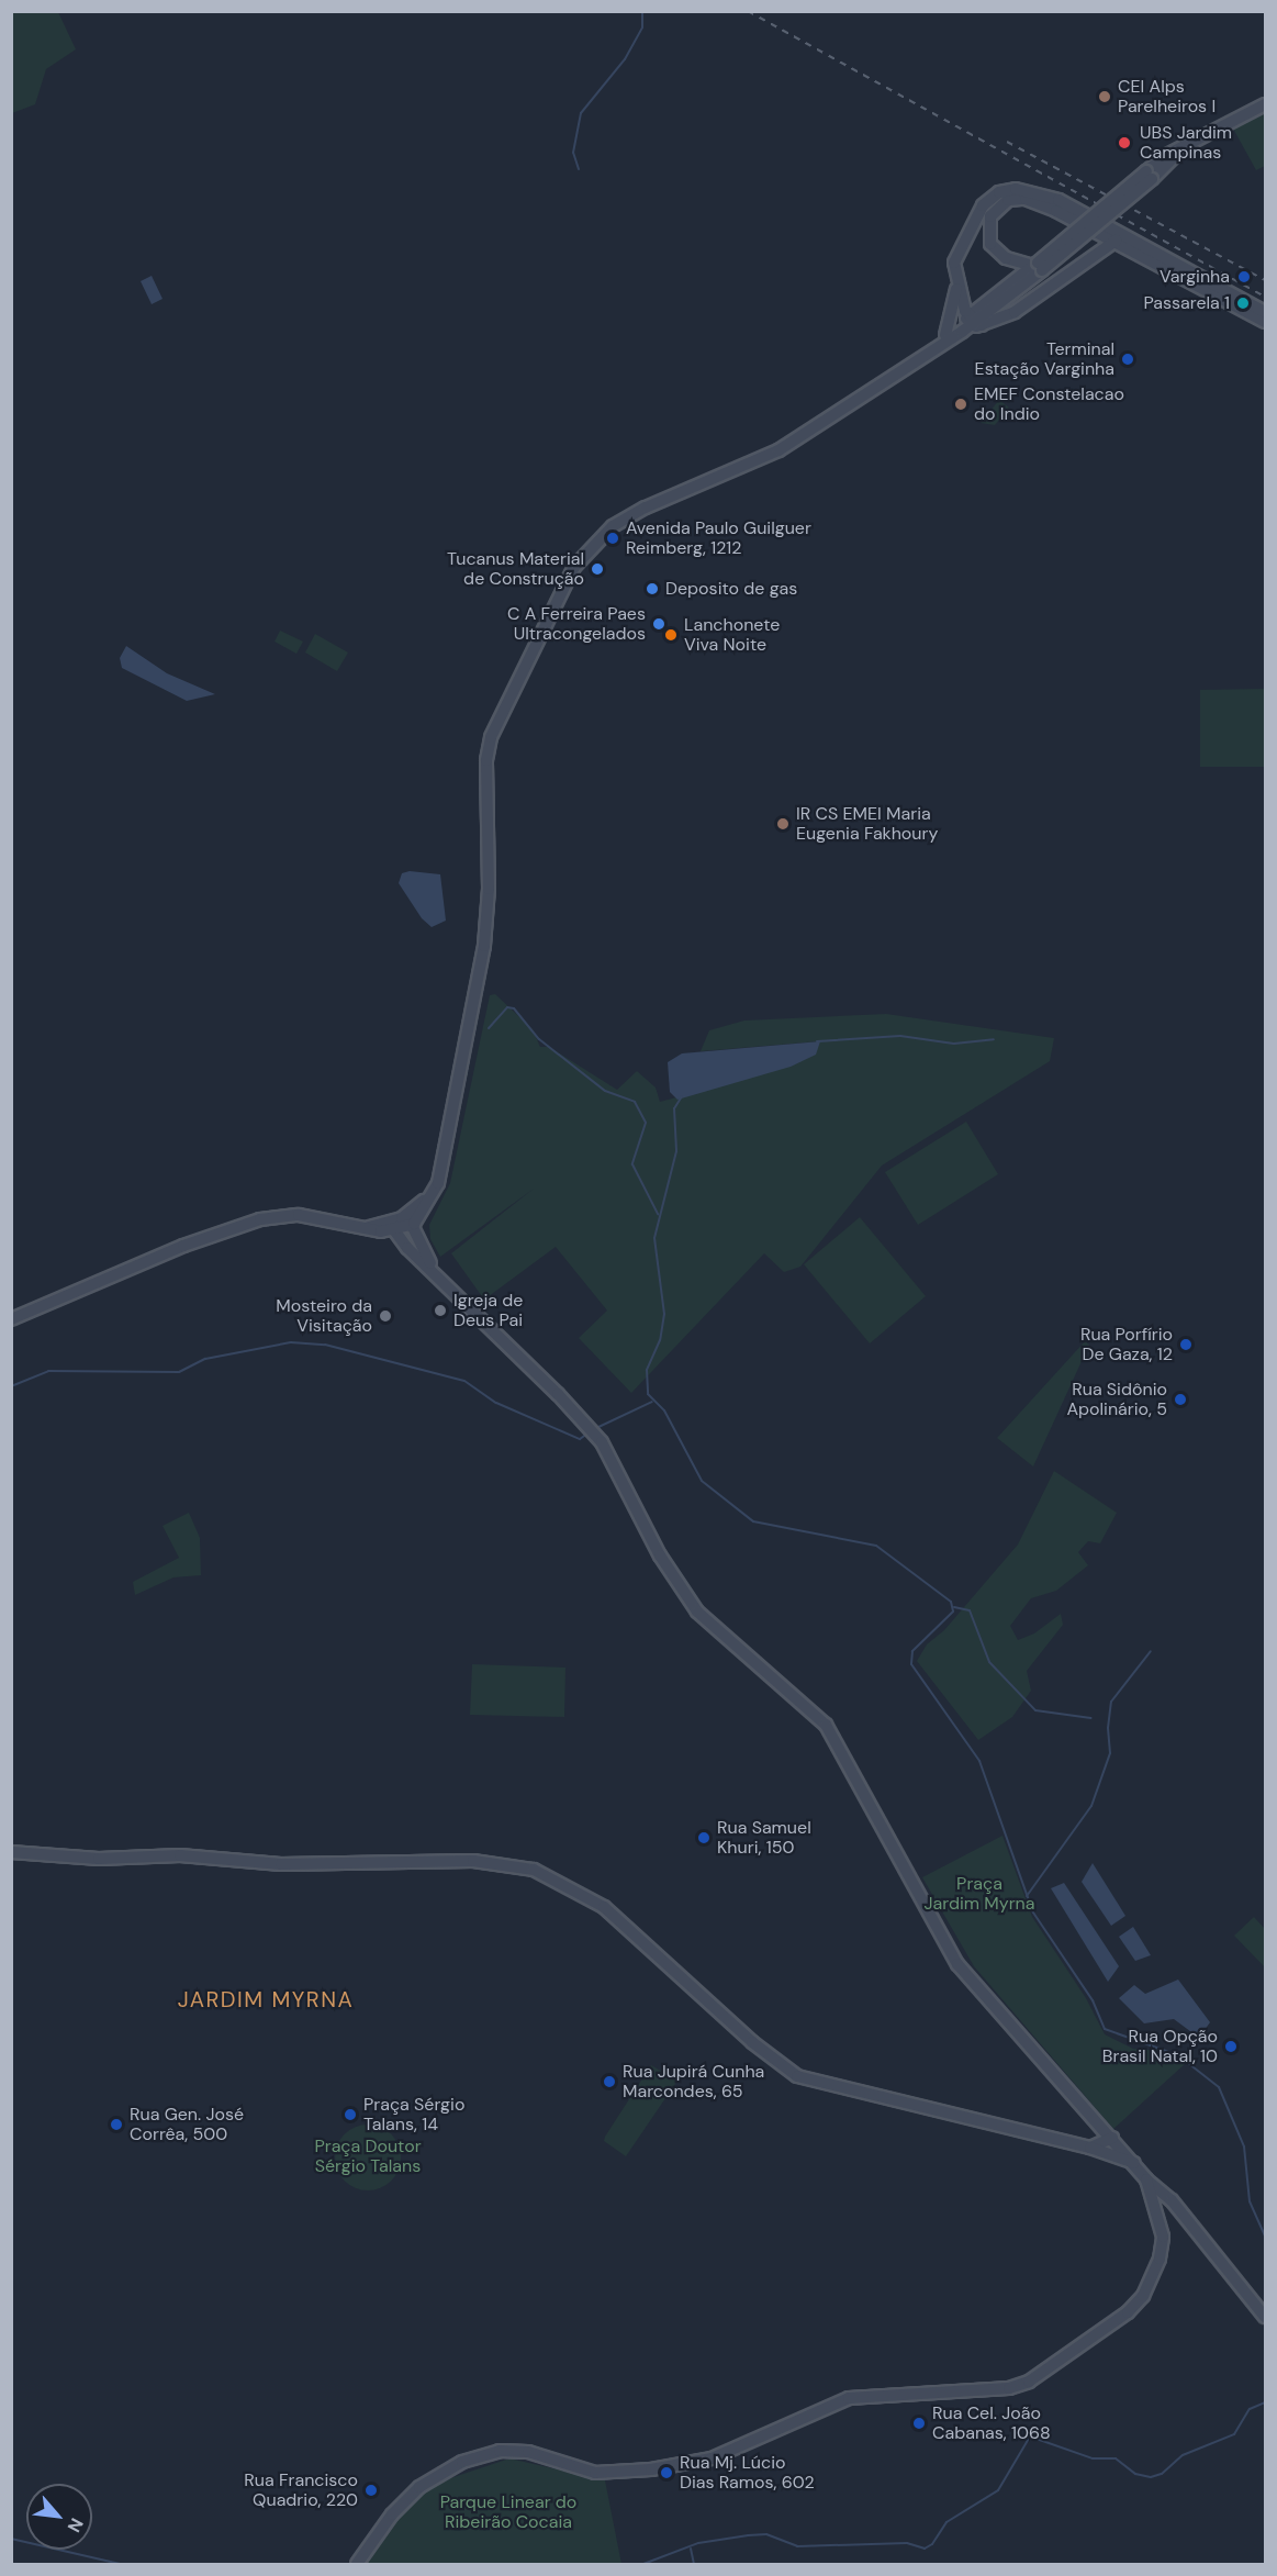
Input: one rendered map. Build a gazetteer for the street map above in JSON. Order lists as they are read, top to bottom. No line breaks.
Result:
{"districts":["JARDIM MYRNA"],"parks":["Praça Jardim Myrna","Praça Doutor Sérgio Talans","Parque Linear do Ribeirão Cocaia"],"places":["CEI Alps Parelheiros I","UBS Jardim Campinas","Varginha","Passarela 1","Terminal Estação Varginha","EMEF Constelacao do Indio","Avenida Paulo Guilguer Reimberg, 1212","Tucanus Material de Construção","Deposito de gas","C A Ferreira Paes Ultracongelados","Lanchonete Viva Noite","IR CS EMEI Maria Eugenia Fakhoury","Igreja de Deus Pai","Mosteiro da Visitação","Rua Porfírio De Gaza, 12","Rua Sidônio Apolinário, 5","Rua Samuel Khuri, 150","Rua Opção Brasil Natal, 10","Rua Jupirá Cunha Marcondes, 65","Praça Sérgio Talans, 14","Rua Gen. José Corrêa, 500","Rua Cel. João Cabanas, 1068","Rua Mj. Lúcio Dias Ramos, 602","Rua Francisco Quadrio, 220"],"north":"bottom right"}
